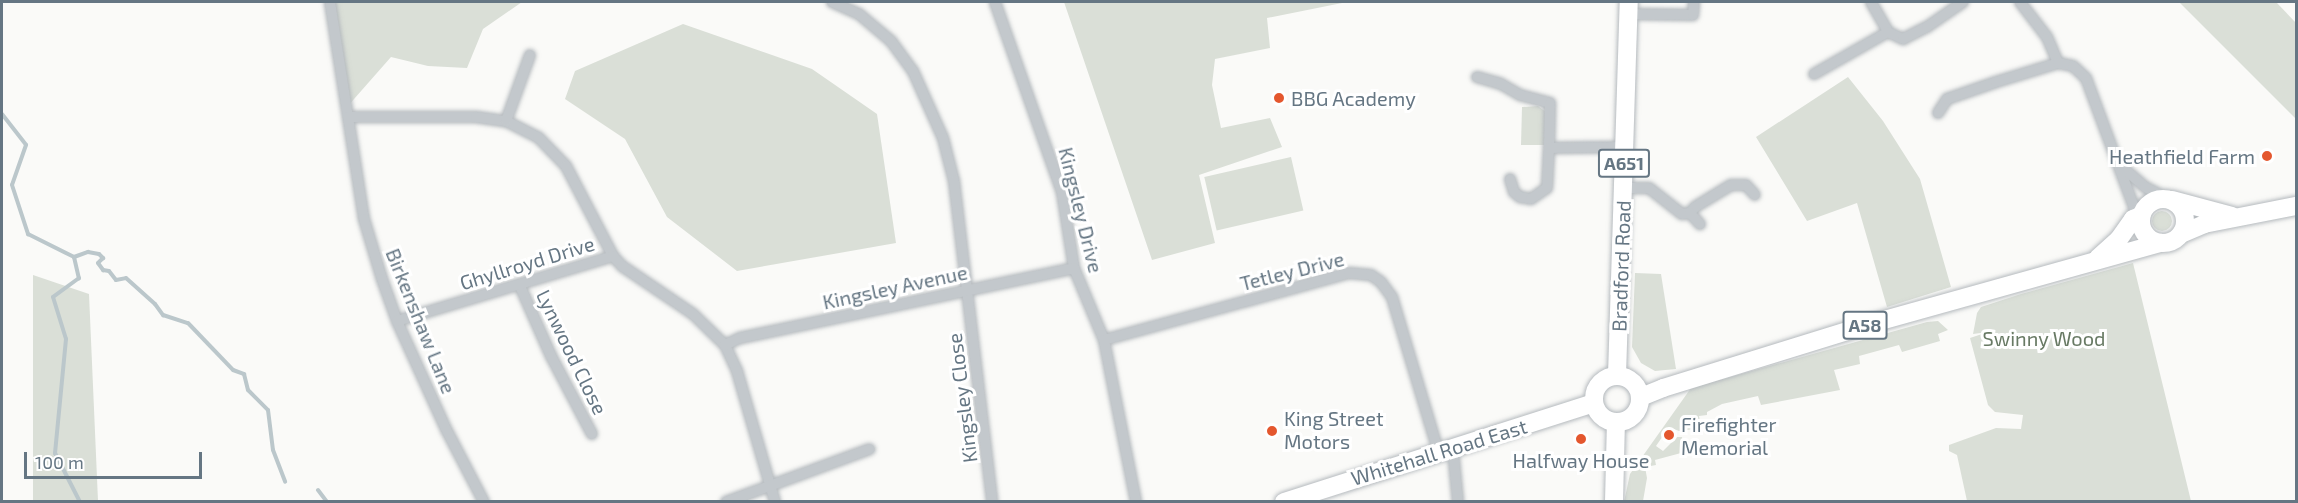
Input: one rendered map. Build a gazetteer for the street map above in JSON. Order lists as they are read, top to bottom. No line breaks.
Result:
{"streets":{"main road":["A651","Bradford Road","A58","Whitehall Road East"],"street":["Kingsley Drive","Ghyllroyd Drive","Tetley Drive","Kingsley Avenue","Birkenshaw Lane","Lynwood Close","Kingsley Close"]},"crossings":[["Kingsley Drive","Tetley Drive"],["Kingsley Drive","Kingsley Avenue"],["Ghyllroyd Drive","Kingsley Avenue"],["Ghyllroyd Drive","Birkenshaw Lane"],["Ghyllroyd Drive","Lynwood Close"],["Bradford Road","A58"],["Bradford Road","Whitehall Road East"],["Tetley Drive","Whitehall Road East"],["Kingsley Avenue","Kingsley Close"],["A58","Whitehall Road East"]],"parks":["Swinny Wood"],"places":["BBG Academy","Heathfield Farm","King Street Motors","Firefighter Memorial","Halfway House"],"scale_bar":"100 m"}
